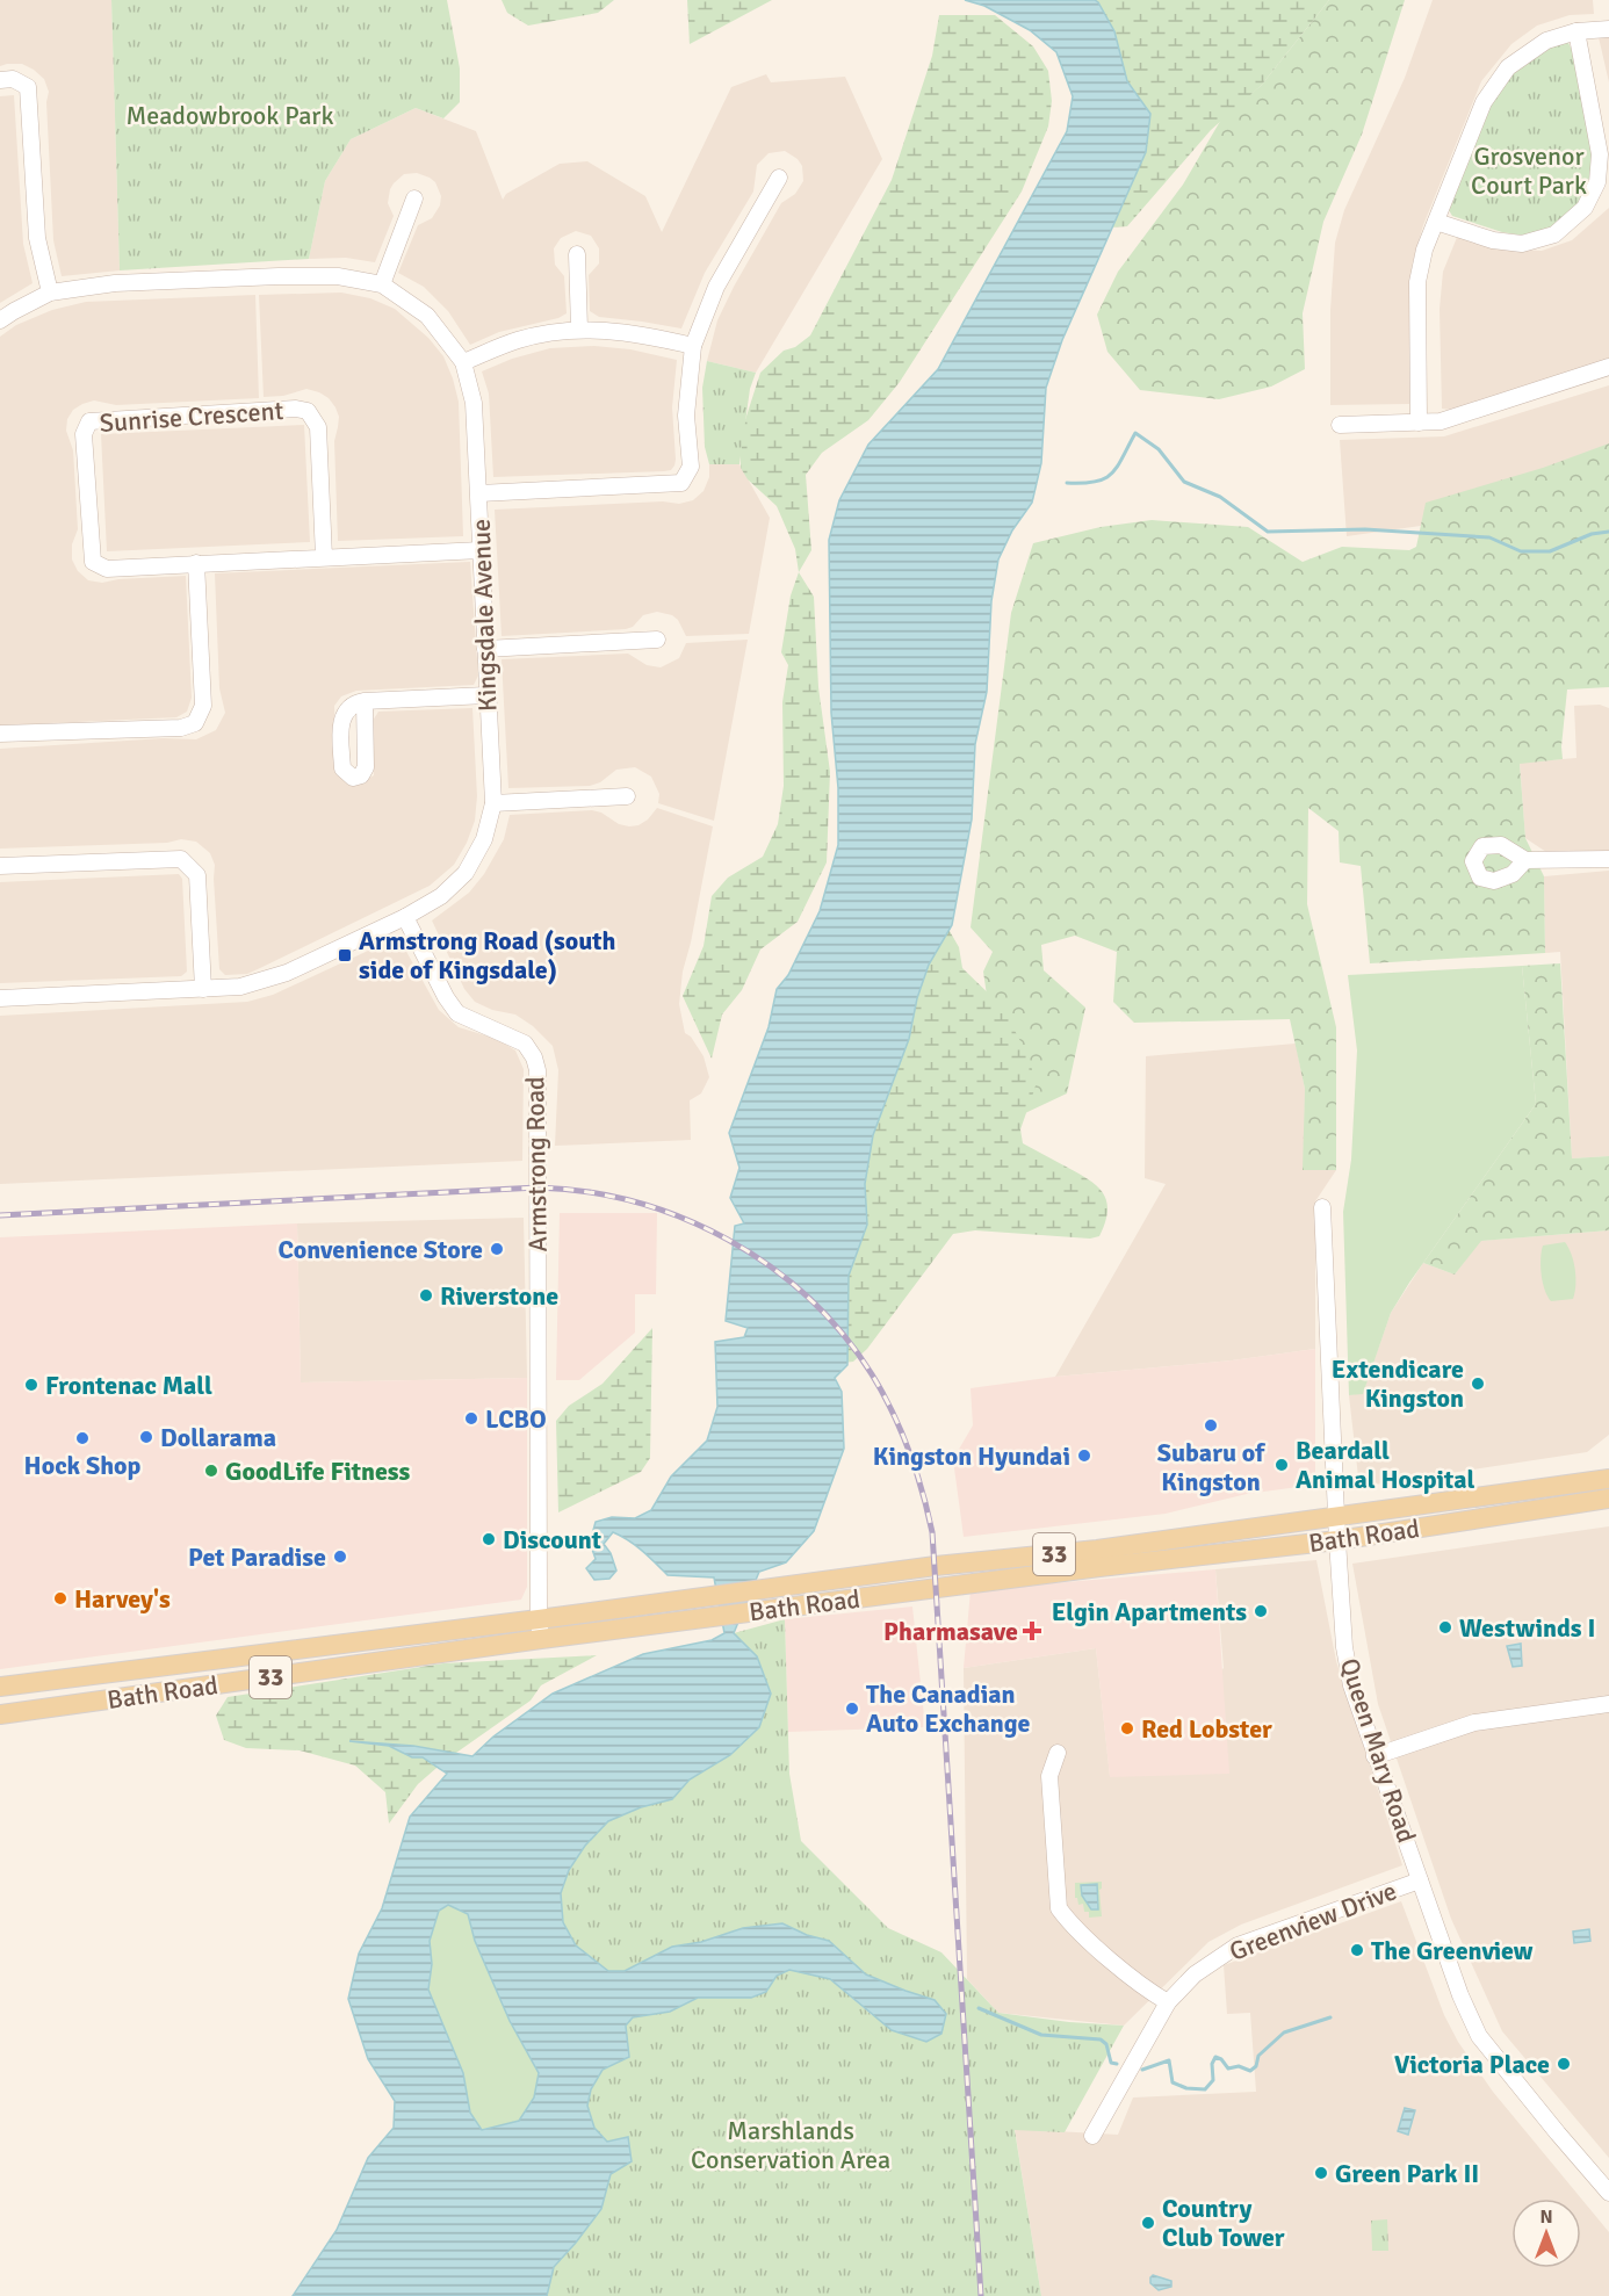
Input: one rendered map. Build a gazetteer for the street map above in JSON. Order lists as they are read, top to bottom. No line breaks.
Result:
{"streets":{"main road":["Bath Road","33"],"street":["Sunrise Crescent","Kingsdale Avenue","Armstrong Road","Queen Mary Road","Greenview Drive"]},"crossings":[["Sunrise Crescent","Kingsdale Avenue"],["Kingsdale Avenue","Armstrong Road"],["Armstrong Road","Bath Road"],["Bath Road","Queen Mary Road"],["Queen Mary Road","Greenview Drive"]],"parks":["Meadowbrook Park","Grosvenor Court Park","Marshlands Conservation Area"],"places":{"transit":["Armstrong Road (south side of Kingsdale)"],"other":["Convenience Store","Riverstone","Extendicare Kingston","Frontenac Mall","LCBO","Subaru of Kingston","Dollarama","Hock Shop","Kingston Hyundai","Beardall Animal Hospital","GoodLife Fitness","Discount","Pet Paradise","Harvey's","Elgin Apartments","Westwinds I","The Canadian Auto Exchange","Red Lobster","The Greenview","Victoria Place","Green Park II","Country Club Tower"],"health":["Pharmasave"]},"north":"top"}
